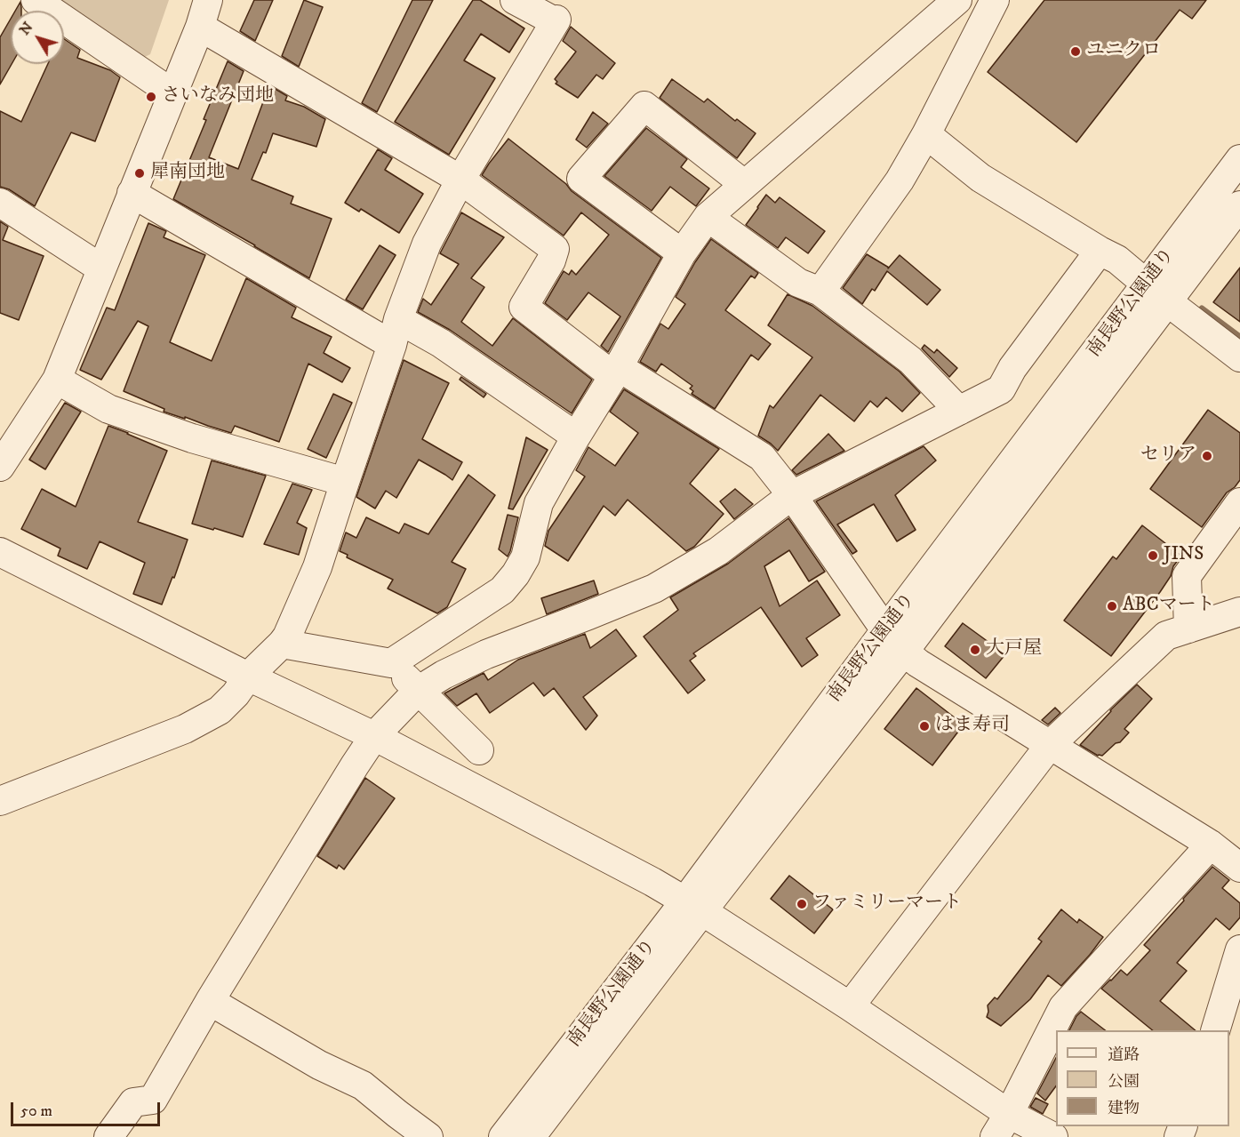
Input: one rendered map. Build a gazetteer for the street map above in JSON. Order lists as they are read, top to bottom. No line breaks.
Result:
{"streets":{"street":["南長野公園通り"]},"places":["ユニクロ","さいなみ団地","犀南団地","セリア","JINS","ABCマート","大戸屋","はま寿司","ファミリーマート"],"legend":["道路","公園","建物"],"scale_bar":"50 m","north":"top left"}
